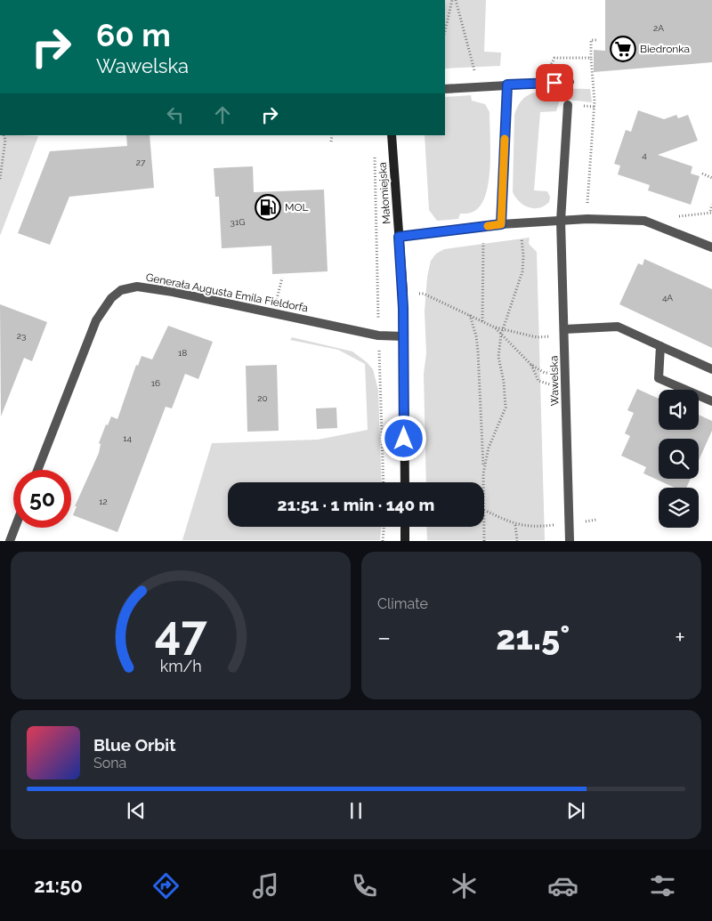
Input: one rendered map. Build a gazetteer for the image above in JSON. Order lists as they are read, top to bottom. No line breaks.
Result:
{"streets":{"main road":["Małomiejska"],"street":["Generała Augusta Emila Fieldorfa","Wawelska"]},"crossings":[["Małomiejska","Generała Augusta Emila Fieldorfa"]],"places":{"supermarket":["Biedronka"],"fuel station":["MOL"]},"house_numbers":["2A","4","27","31G","4A","23","18","16","20","14","12"],"page":{"turn":["60 m","Wawelska"],"limit":"50","trip":"21:51 · 1 min · 140 m","tile":"Climate","heat":["−","21.5°","+"],"song":["Blue Orbit","Sona"],"tabs":"21:50","gauge":["47","km/h"]}}
